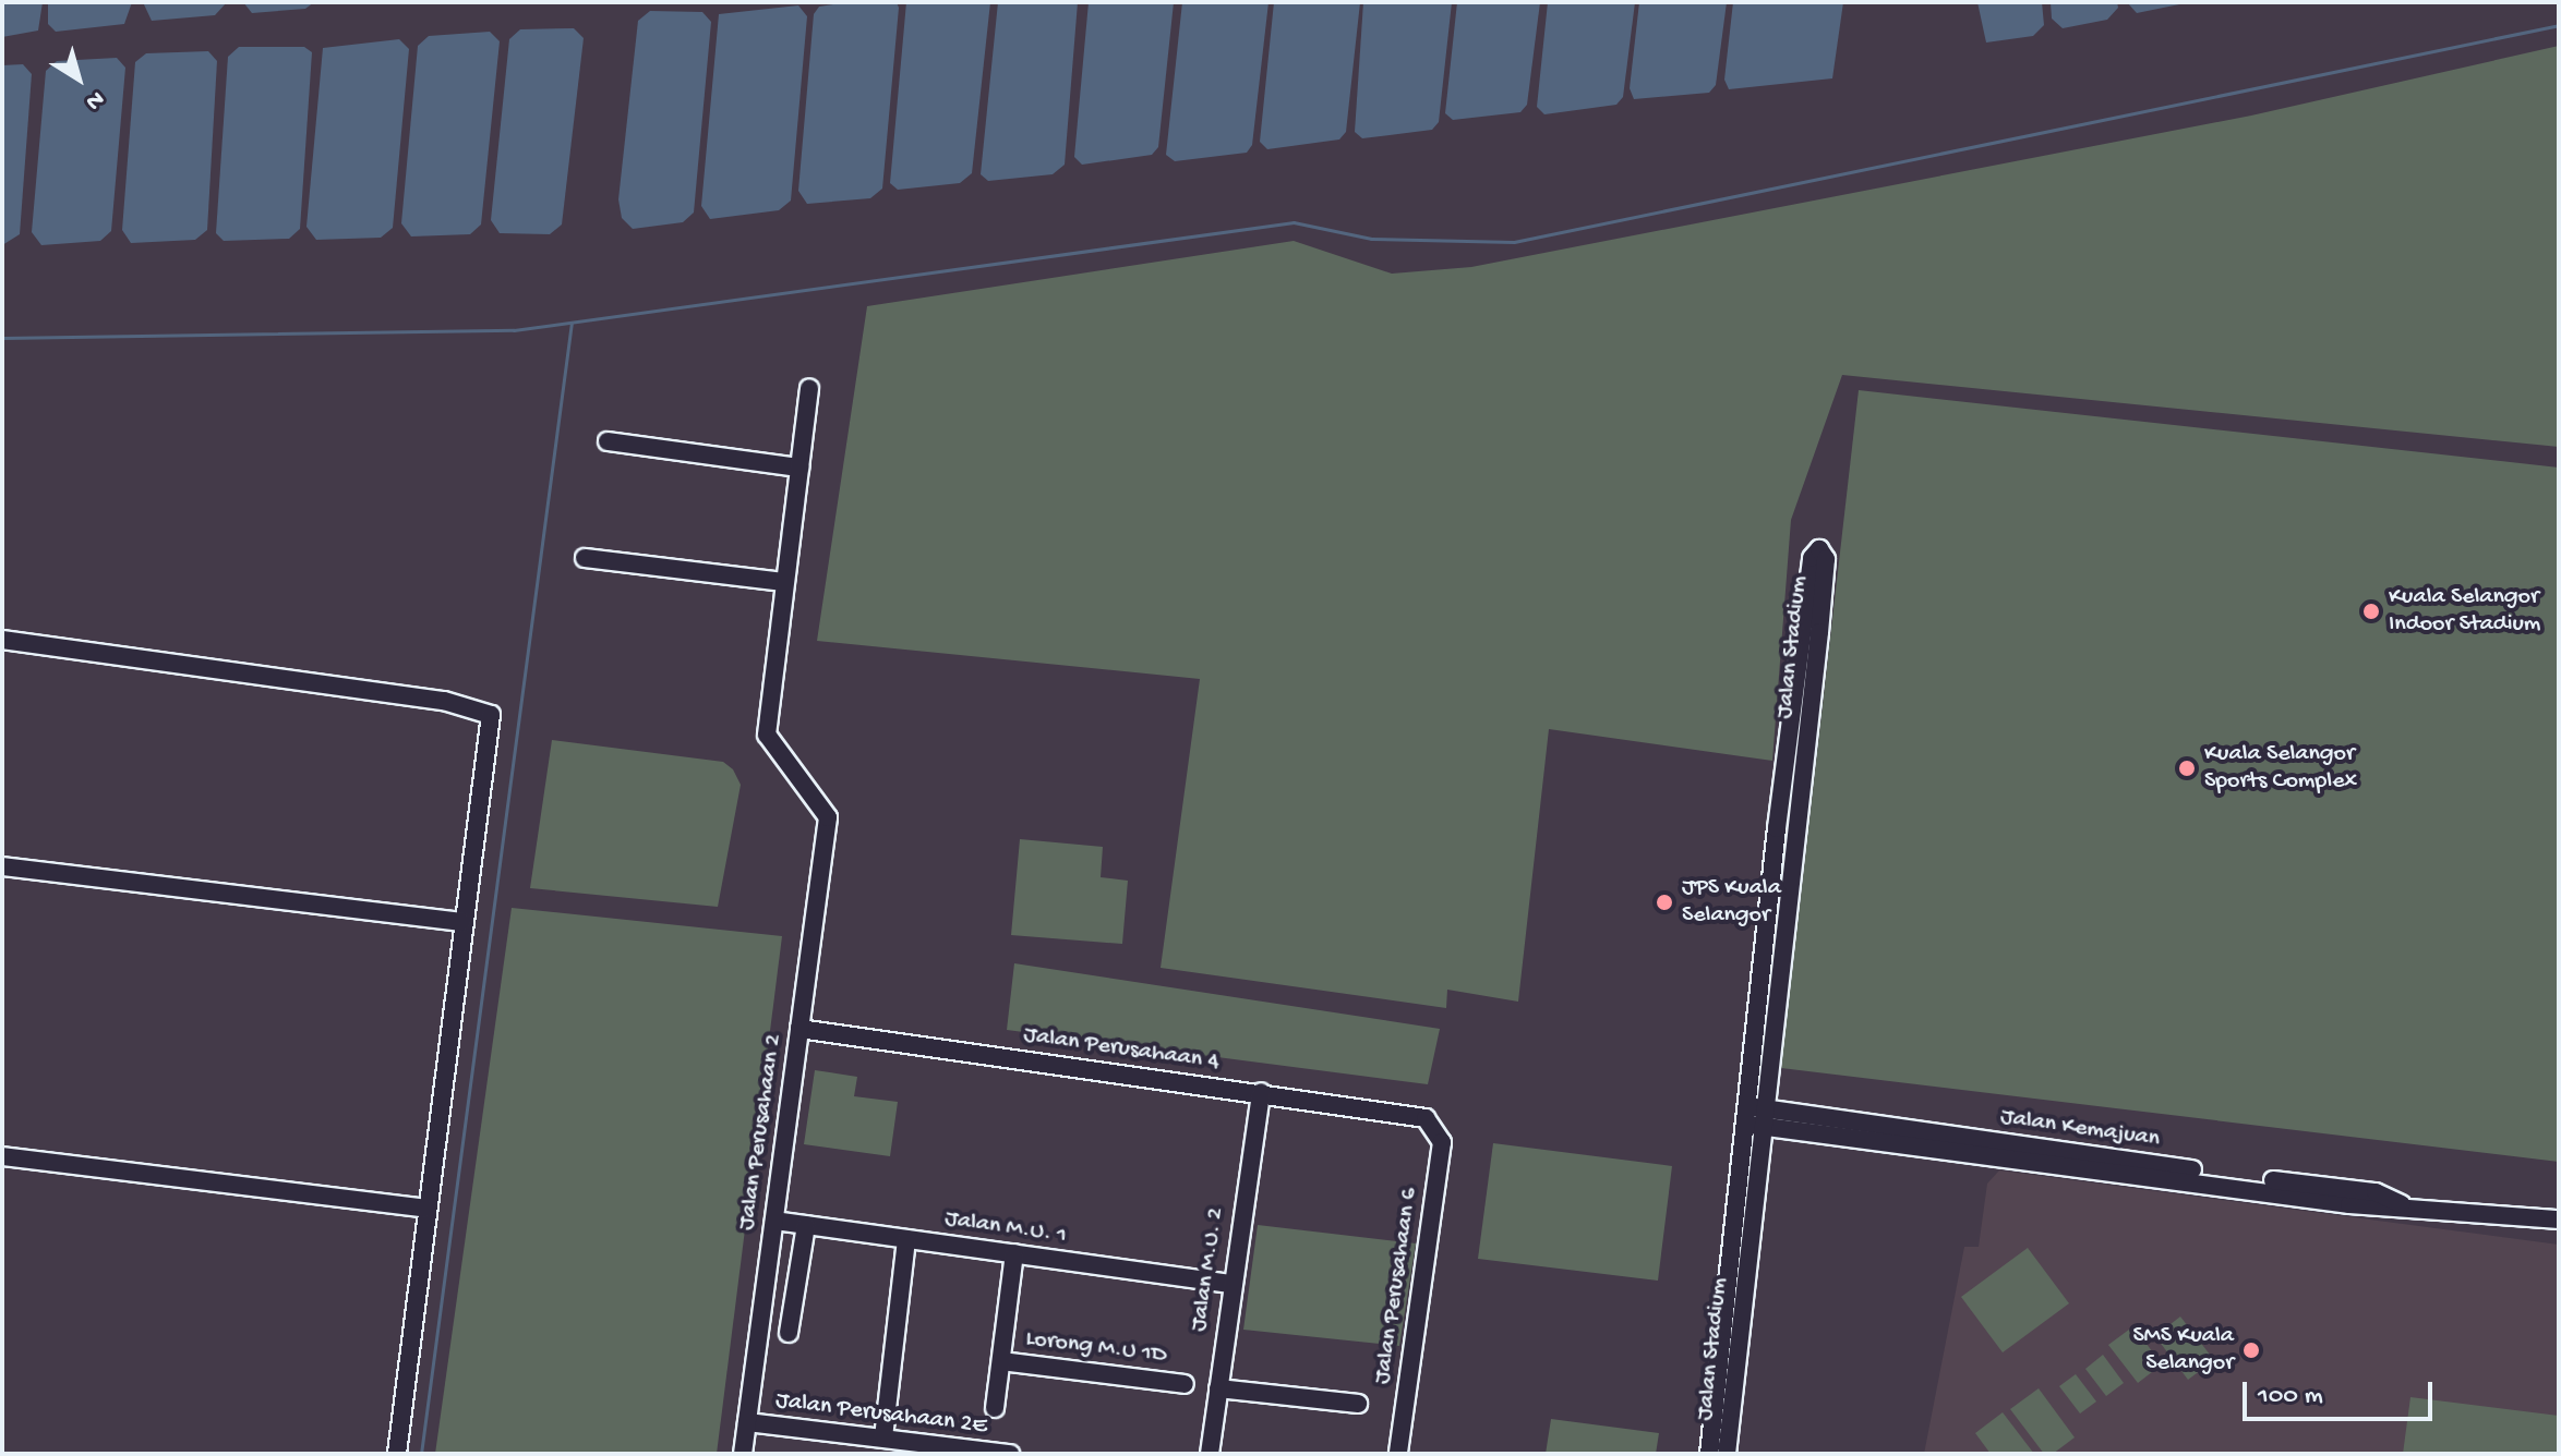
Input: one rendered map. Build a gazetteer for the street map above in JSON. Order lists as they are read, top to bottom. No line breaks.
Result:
{"streets":{"street":["Jalan Stadium","Jalan Perusahaan 4","Jalan Kemajuan","Jalan Perusahaan 2","Jalan M.U. 1","Jalan M.U. 2","Jalan Perusahaan 6","Lorong M.U 1D","Jalan Perusahaan 2E"]},"crossings":[["Jalan Stadium","Jalan Kemajuan"],["Jalan Perusahaan 4","Jalan Perusahaan 2"],["Jalan Perusahaan 4","Jalan M.U. 2"],["Jalan Perusahaan 4","Jalan Perusahaan 6"],["Jalan Perusahaan 2","Jalan M.U. 1"],["Jalan Perusahaan 2","Jalan Perusahaan 2E"],["Jalan M.U. 1","Jalan M.U. 2"]],"places":["Kuala Selangor Indoor Stadium","Kuala Selangor Sports Complex","JPS Kuala Selangor","SMS Kuala Selangor"],"scale_bar":"100 m","north":"bottom right"}
